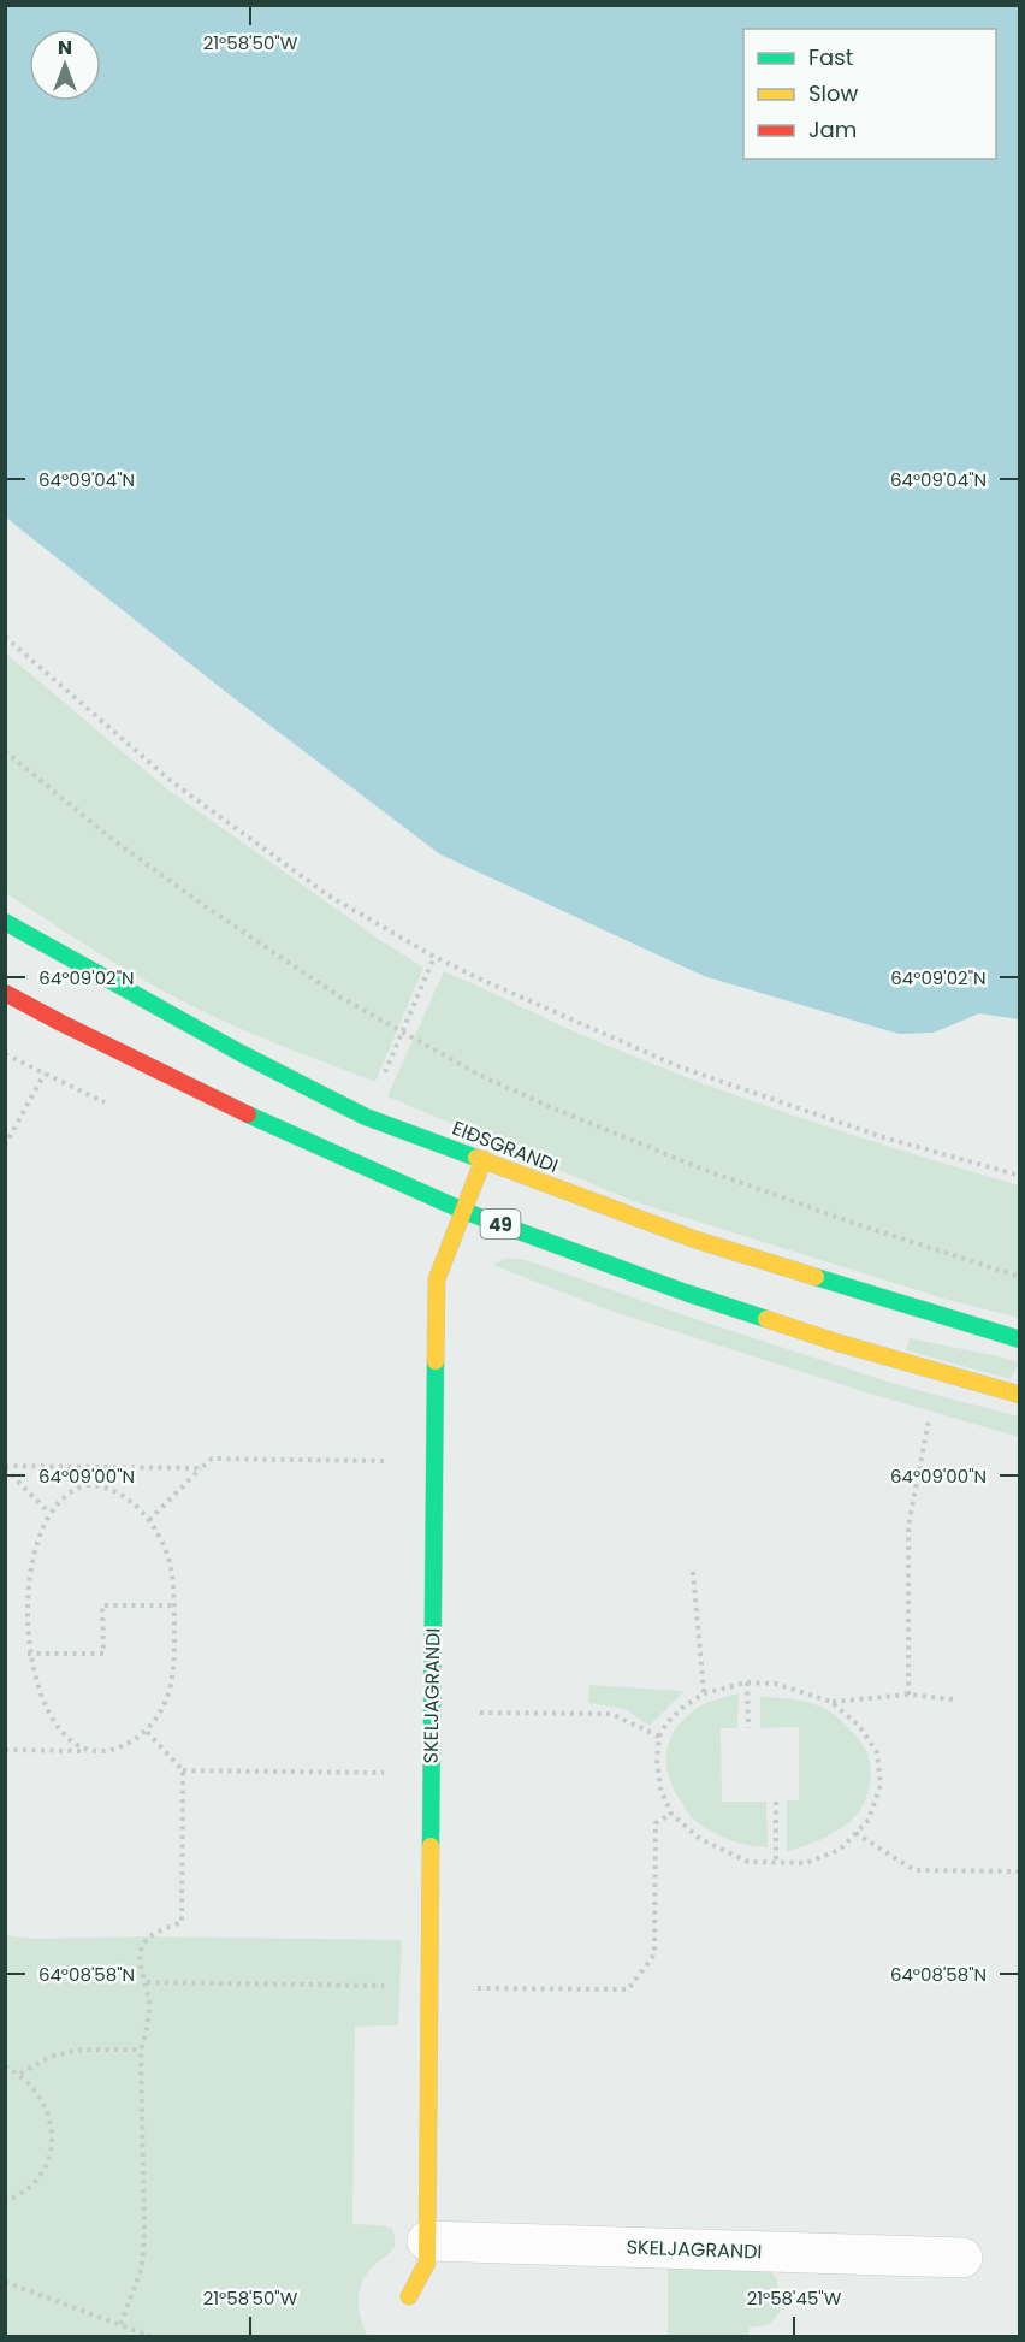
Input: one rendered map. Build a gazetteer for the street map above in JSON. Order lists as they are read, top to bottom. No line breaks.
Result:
{"streets":{"main road":["EIÐSGRANDI","49","SKELJAGRANDI"]},"crossings":[["EIÐSGRANDI","SKELJAGRANDI"],["49","SKELJAGRANDI"]],"legend":["Fast","Slow","Jam"],"north":"top","coordinates":["21°58'50\"W","64°09'04\"N","64°09'02\"N","64°09'00\"N","64°08'58\"N","21°58'45\"W"]}
